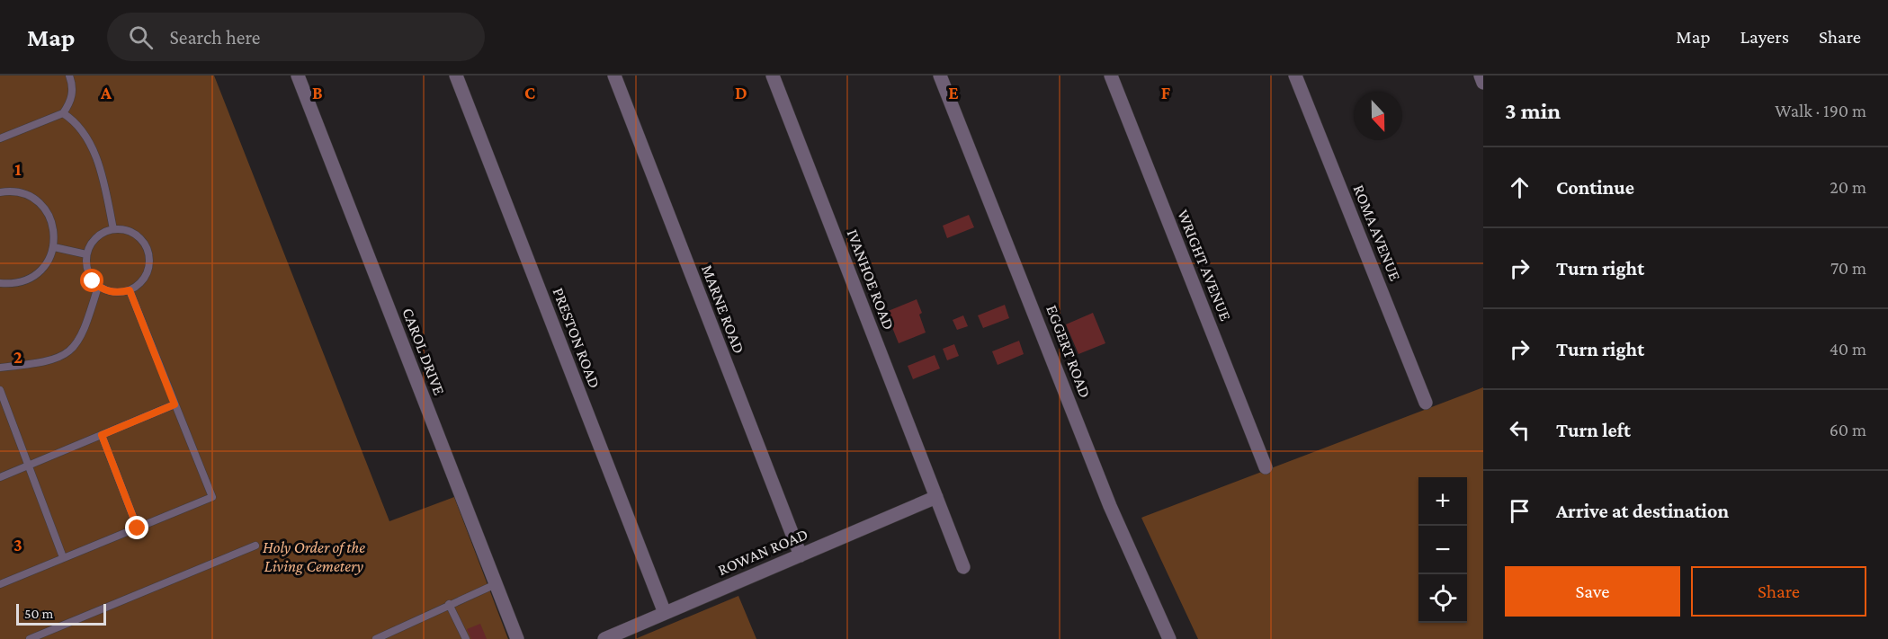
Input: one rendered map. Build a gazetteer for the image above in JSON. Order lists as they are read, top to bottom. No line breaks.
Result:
{"streets":{"street":["ROMA AVENUE","WRIGHT AVENUE","IVANHOE ROAD","MARNE ROAD","PRESTON ROAD","CAROL DRIVE","EGGERT ROAD","ROWAN ROAD"]},"crossings":[["IVANHOE ROAD","ROWAN ROAD"],["MARNE ROAD","ROWAN ROAD"],["PRESTON ROAD","ROWAN ROAD"]],"parks":["Holy Order of the Living Cemetery"],"scale_bar":"50 m","north":"bottom","page":{"header":"Map","search":"Search here","nav":["Map","Layers","Share"],"heading":["3 min","Walk · 190 m"],"list":[["Continue","20 m"],["Turn right","70 m"],["Turn right","40 m"],["Turn left","60 m"],"Arrive at destination"],"map_buttons":["+","−"],"buttons":["Save","Share"],"scale":"50 m"},"grid":{"columns":["A","B","C","D","E","F"],"rows":["1","2","3"]}}
